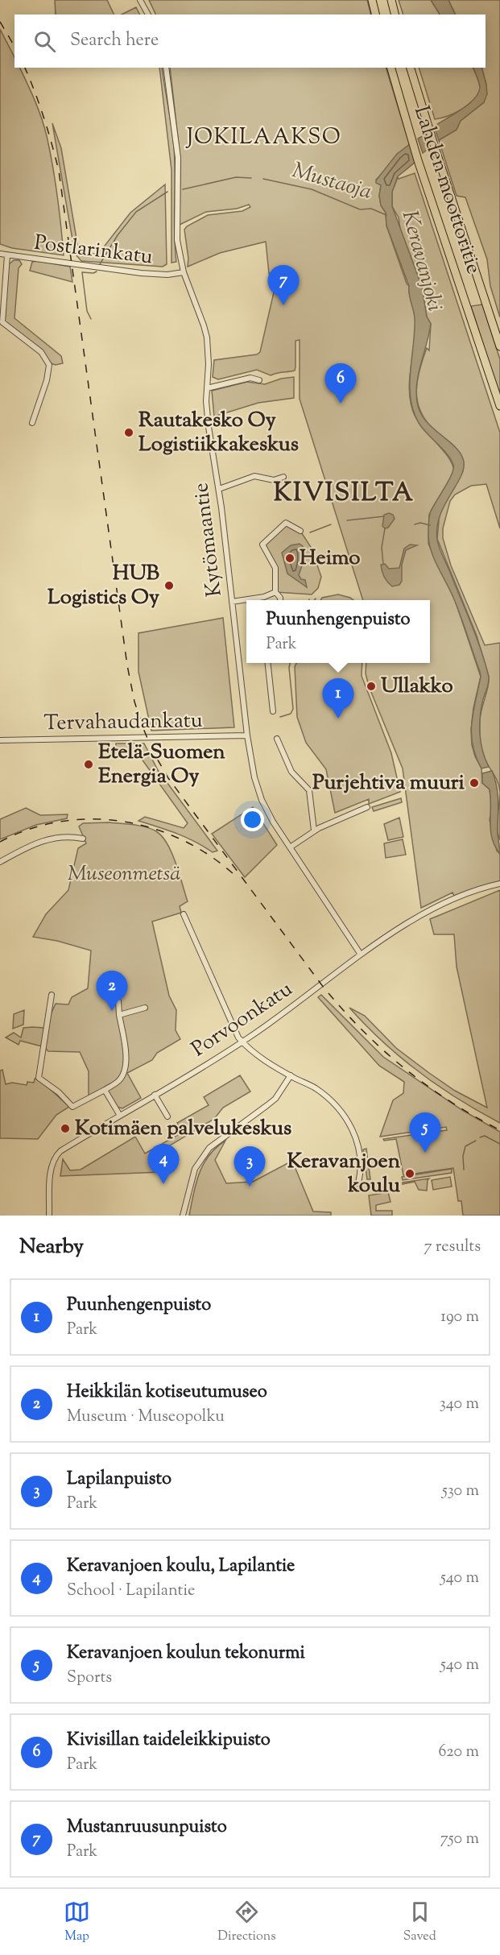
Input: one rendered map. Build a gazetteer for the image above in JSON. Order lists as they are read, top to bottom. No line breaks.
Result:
{"streets":{"highway":["Lahden moottoritie"],"street":["Postlarinkatu","Kytömaantie","Tervahaudankatu","Porvoonkatu"]},"crossings":[["Postlarinkatu","Kytömaantie"],["Kytömaantie","Tervahaudankatu"],["Kytömaantie","Porvoonkatu"]],"districts":["JOKILAAKSO","KIVISILTA"],"water":["Mustaoja","Keravanjoki"],"parks":["Museonmetsä"],"places":["Rautakesko Oy Logistiikkakeskus","Heimo","HUB Logistics Oy","Ullakko","Etelä-Suomen Energia Oy","Purjehtiva muuri","Kotimäen palvelukeskus","Keravanjoen koulu"],"page":{"search":"Search here","pins":["7","6","1","2","5","4","3"],"popup":["Puunhengenpuisto","Park"],"heading":["Nearby","7 results"],"list":[{"mark":"1","name":"Puunhengenpuisto","note":"Park","value":"190 m"},{"mark":"2","name":"Heikkilän kotiseutumuseo","note":"Museum · Museopolku","value":"340 m"},{"mark":"3","name":"Lapilanpuisto","note":"Park","value":"530 m"},{"mark":"4","name":"Keravanjoen koulu, Lapilantie","note":"School · Lapilantie","value":"540 m"},{"mark":"5","name":"Keravanjoen koulun tekonurmi","note":"Sports","value":"540 m"},{"mark":"6","name":"Kivisillan taideleikkipuisto","note":"Park","value":"620 m"},{"mark":"7","name":"Mustanruusunpuisto","note":"Park","value":"750 m"}],"nav":["Map","Directions","Saved"]}}
